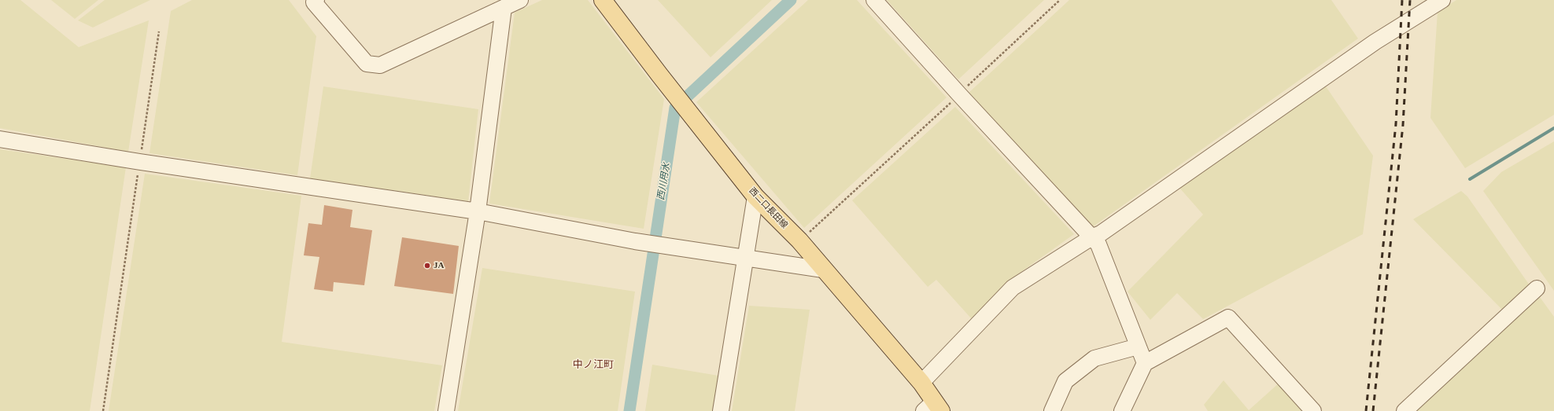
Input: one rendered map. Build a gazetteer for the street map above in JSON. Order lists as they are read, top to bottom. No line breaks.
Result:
{"streets":{"main road":["西二口長田線"]},"districts":["中ノ江町"],"water":["西川用水"],"places":["JA"]}
